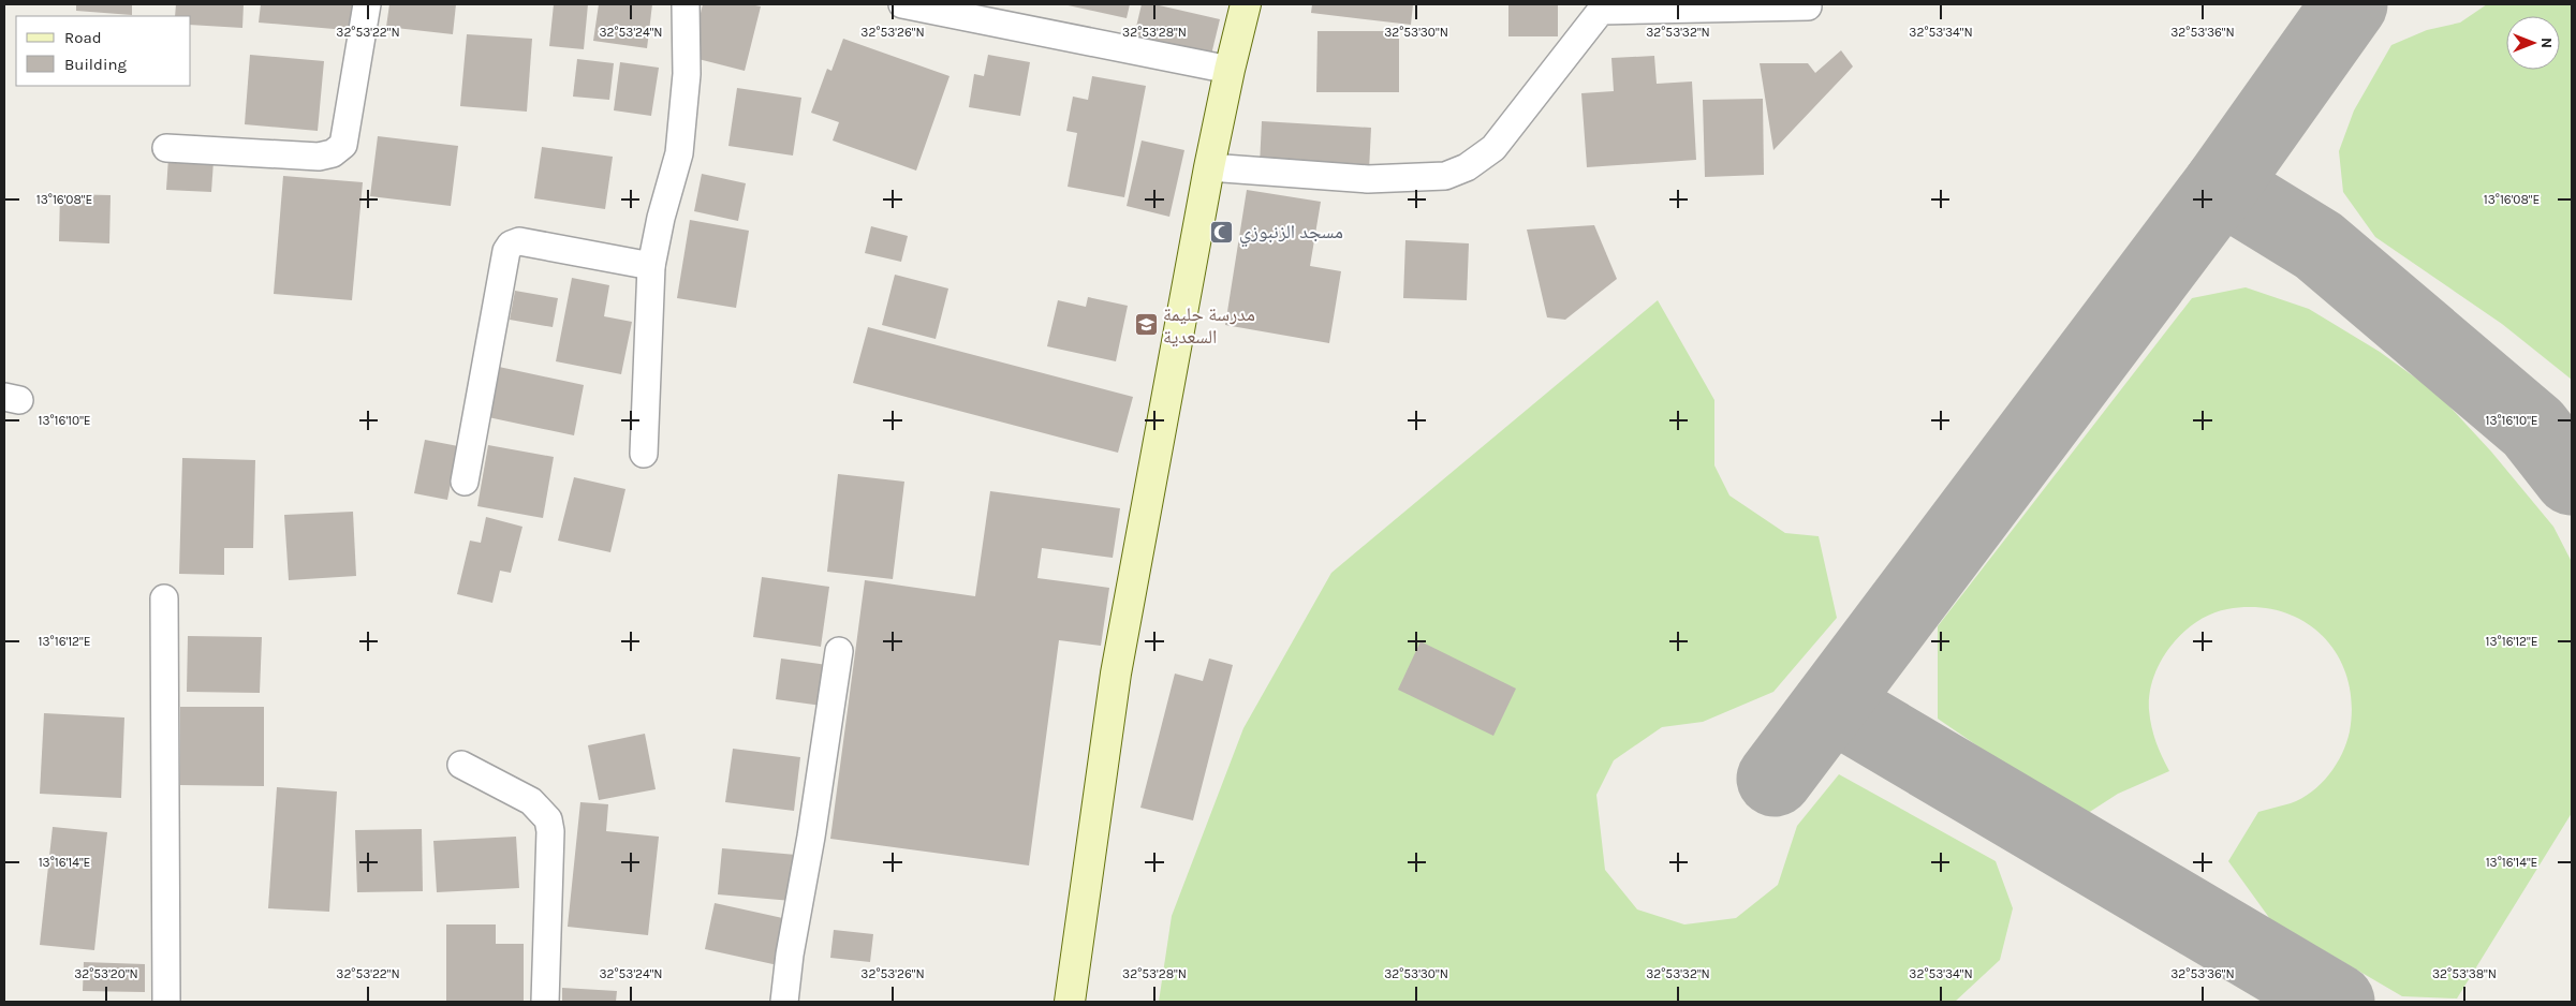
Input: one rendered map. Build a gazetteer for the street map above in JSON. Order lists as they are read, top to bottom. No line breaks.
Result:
{"places":{"mosque":["مسجد الزنبوزي"],"school or university":["مدرسة حليمة السعدية"]},"legend":["Road","Building"],"north":"right","coordinates":["32°53'22\"N","32°53'24\"N","32°53'26\"N","32°53'28\"N","32°53'30\"N","32°53'32\"N","32°53'34\"N","32°53'36\"N","13°16'08\"E","13°16'10\"E","13°16'12\"E","13°16'14\"E","32°53'20\"N","32°53'38\"N"]}
